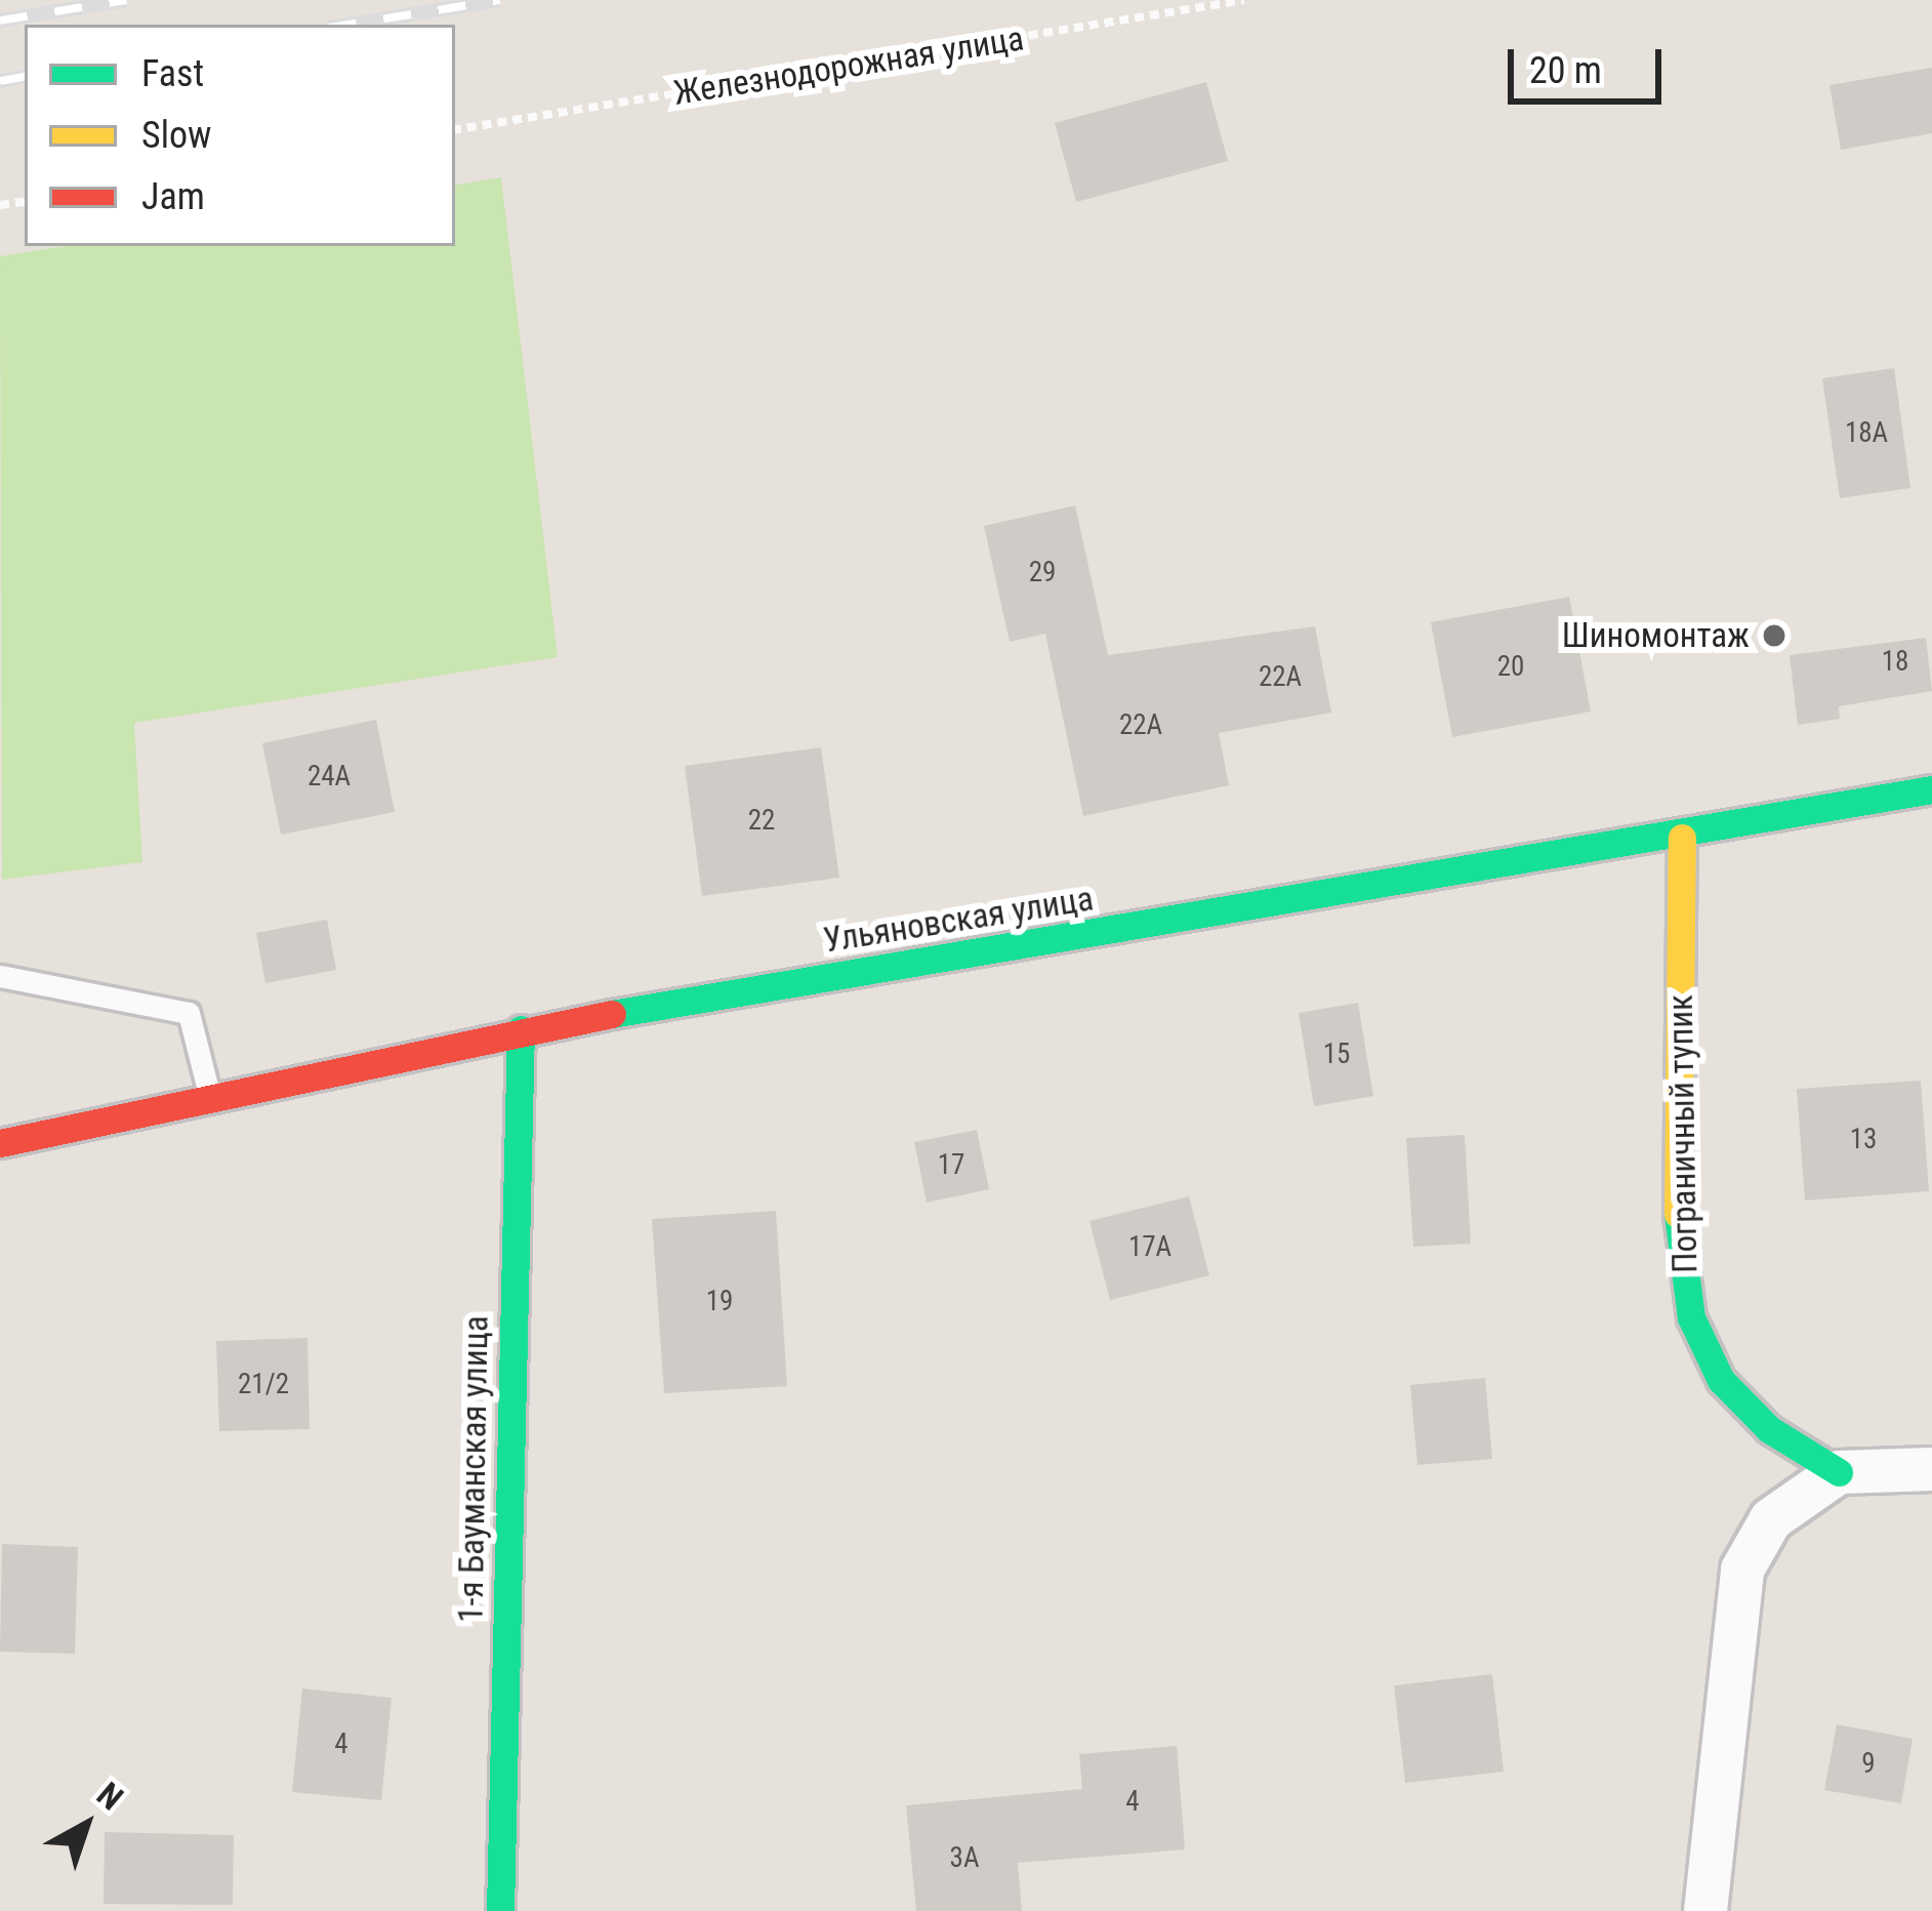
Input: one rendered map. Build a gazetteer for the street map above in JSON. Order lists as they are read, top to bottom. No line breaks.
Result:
{"streets":{"street":["Ульяновская улица","Пограничный тупик","1-я Бауманская улица"],"path":["Железнодорожная улица"]},"crossings":[["Ульяновская улица","Пограничный тупик"],["Ульяновская улица","1-я Бауманская улица"]],"places":["Шиномонтаж"],"house_numbers":["18А","29","18","20","22А","22А","24А","22","15","13","17","17А","19","21/2","4","9","4","3А"],"legend":["Fast","Slow","Jam"],"scale_bar":"20 m","north":"top right"}
